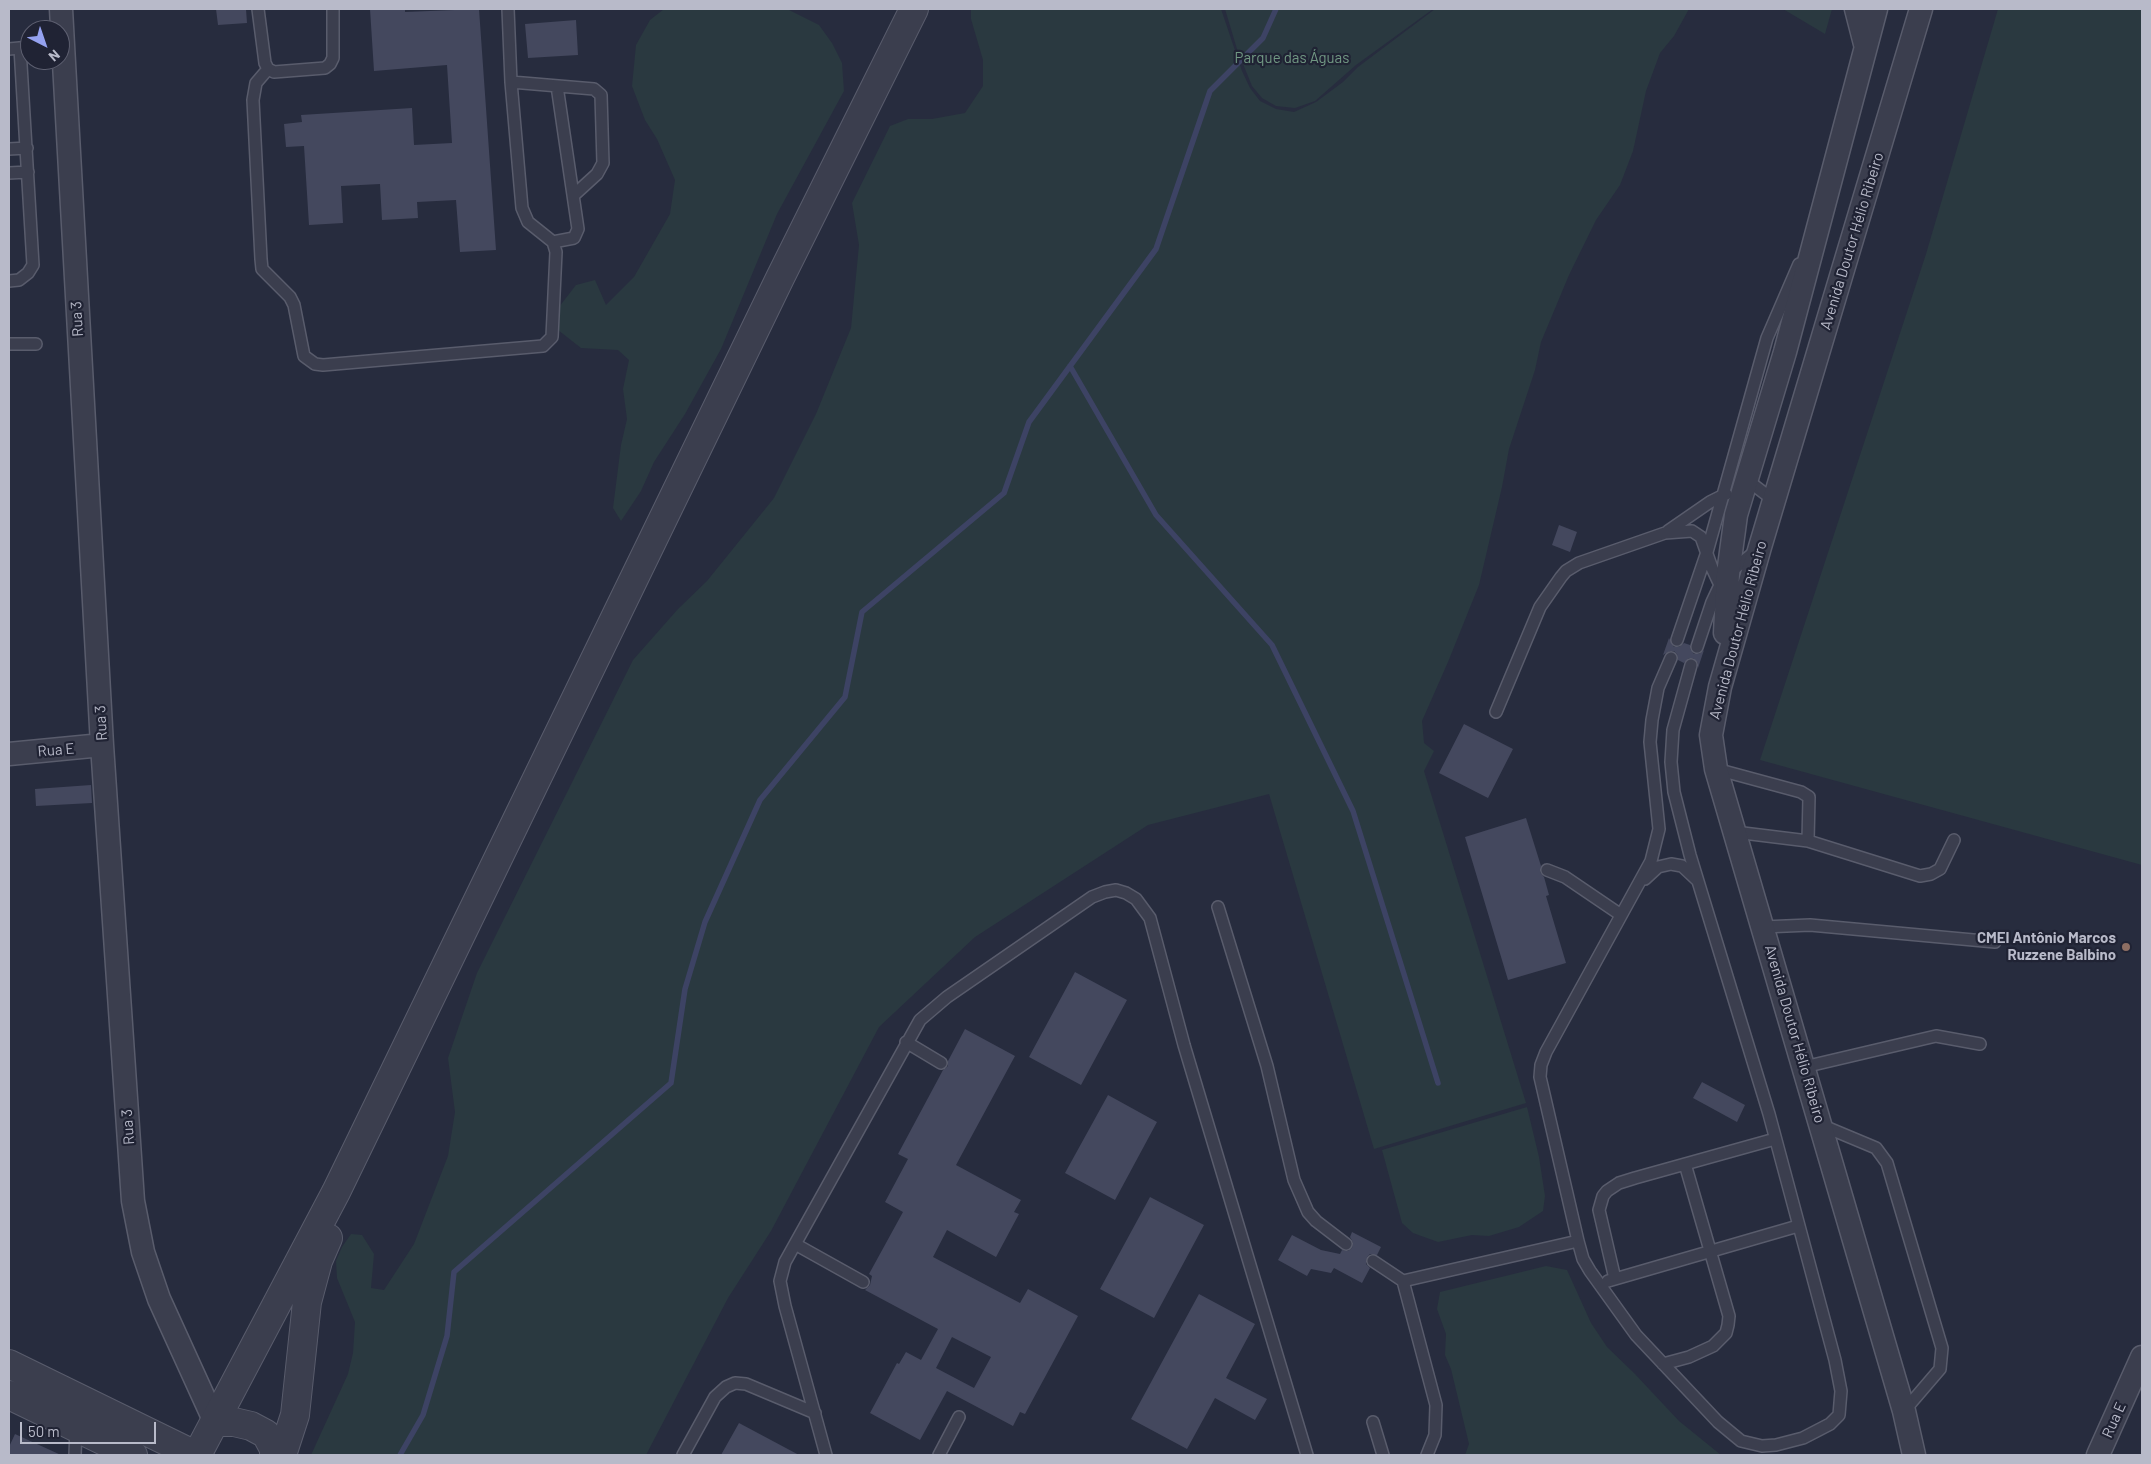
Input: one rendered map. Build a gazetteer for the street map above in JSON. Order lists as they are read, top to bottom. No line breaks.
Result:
{"streets":{"street":["Avenida Doutor Hélio Ribeiro","Rua 3","Rua E"]},"crossings":[["Rua 3","Rua E"]],"parks":["Parque das Águas"],"places":["CMEI Antônio Marcos Ruzzene Balbino"],"scale_bar":"50 m","north":"bottom right"}
